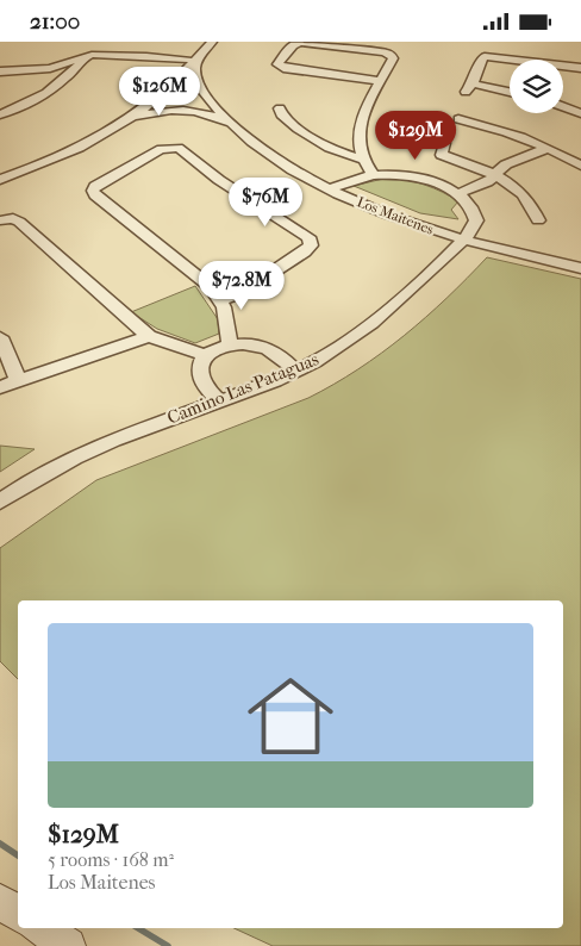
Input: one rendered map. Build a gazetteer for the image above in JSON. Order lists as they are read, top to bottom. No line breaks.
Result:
{"streets":{"street":["Los Maitenes","Camino Las Pataguas"]},"crossings":[["Los Maitenes","Camino Las Pataguas"]],"page":{"status":"21:00","price":["$126M","$129M","$76M","$72.8M"],"list":[{"name":"$129M","note":"5 rooms · 168 m² · Los Maitenes"}]}}
